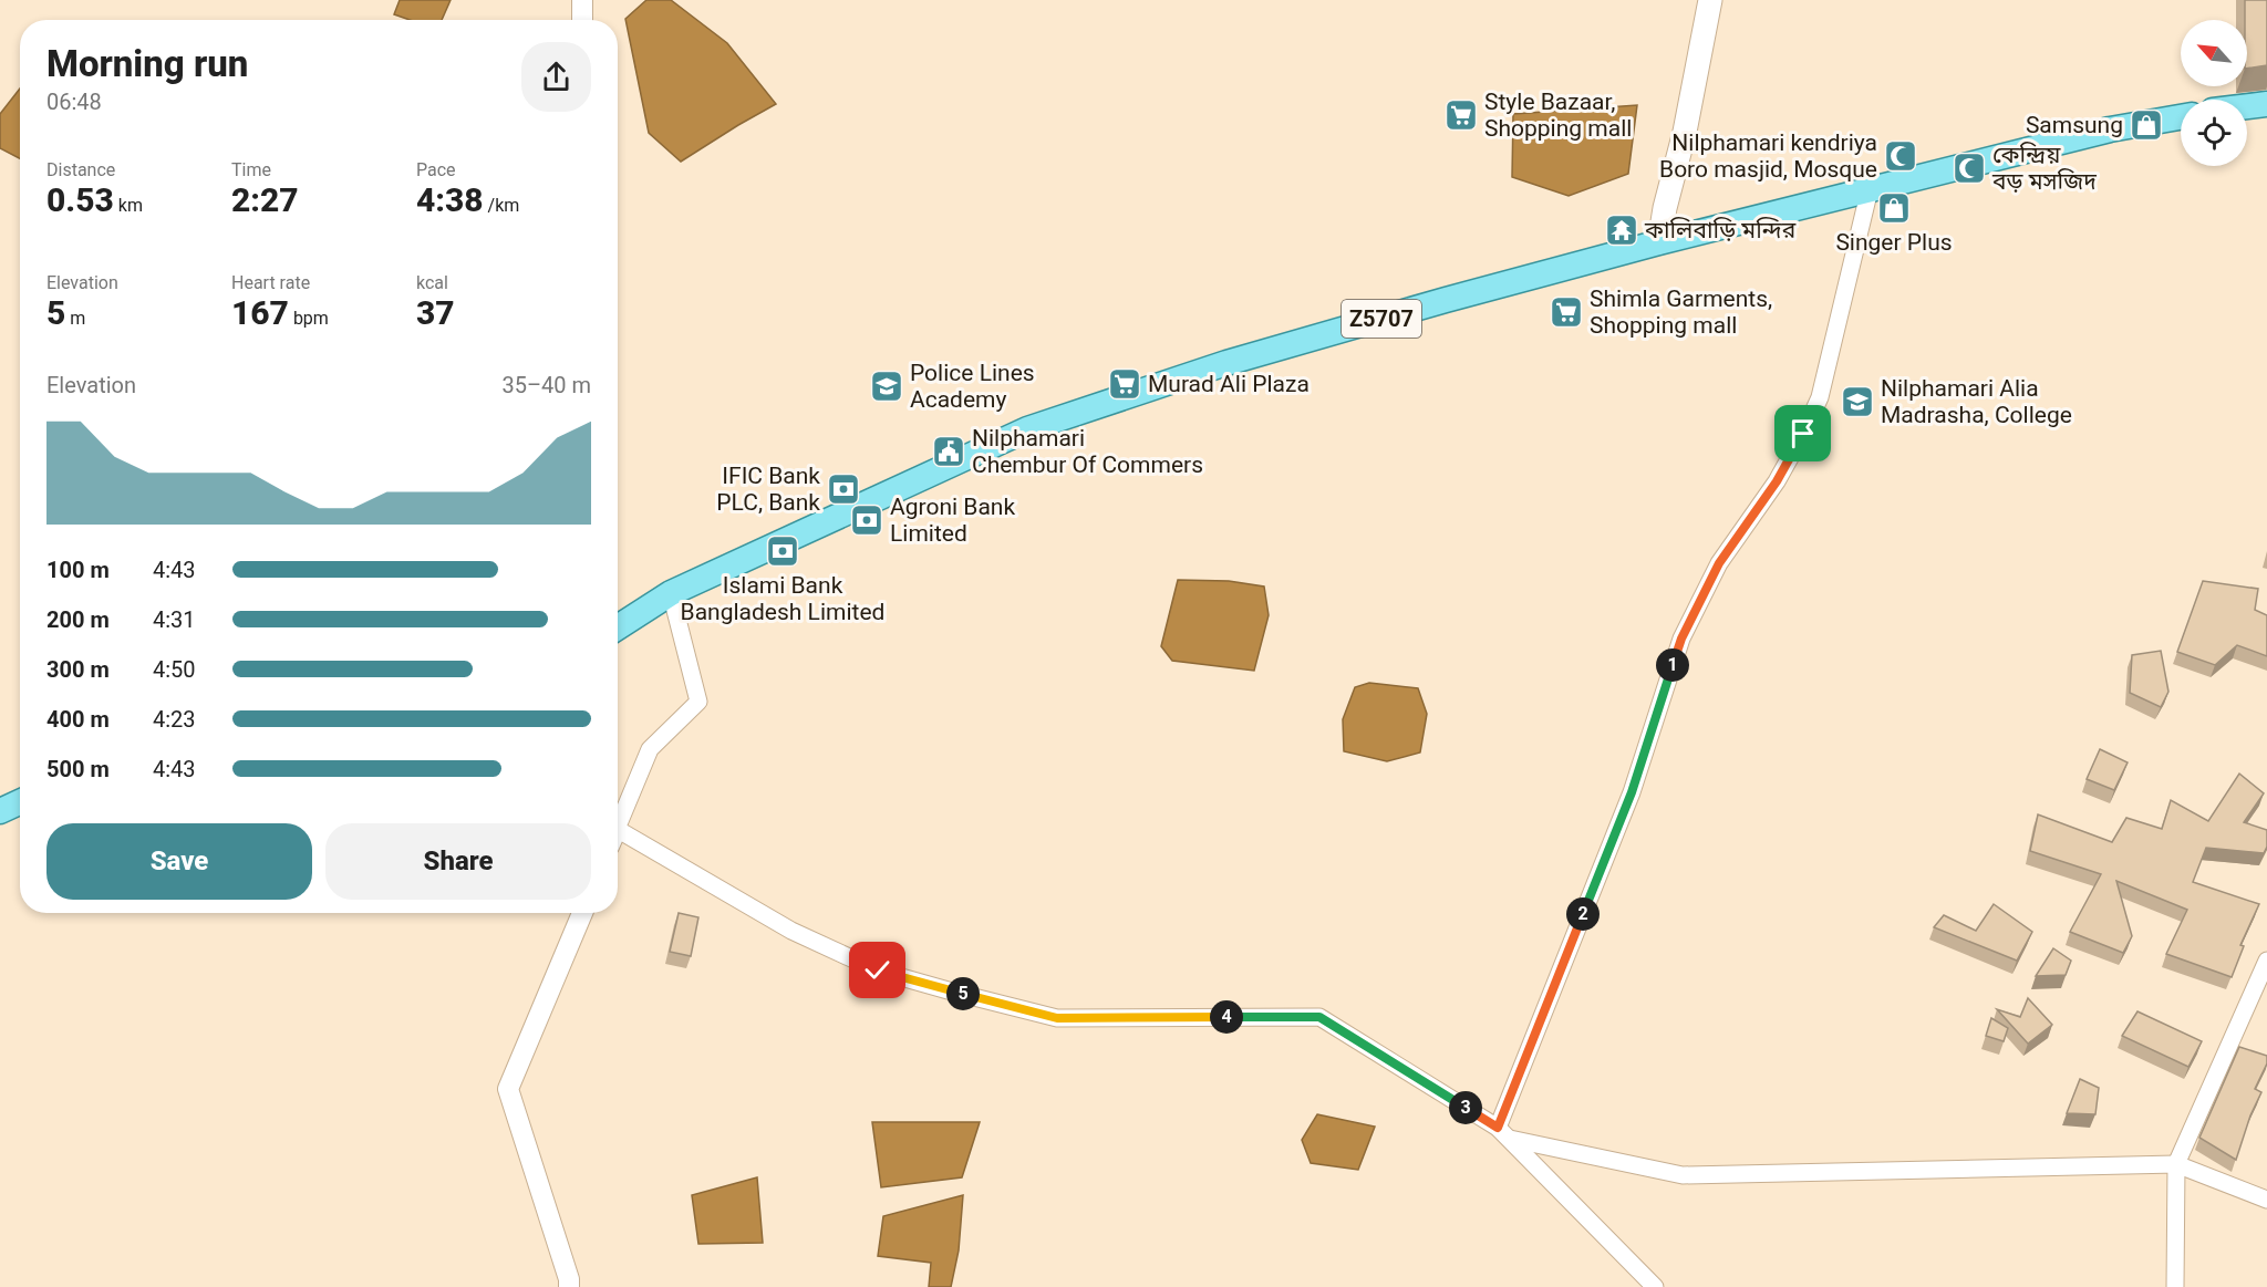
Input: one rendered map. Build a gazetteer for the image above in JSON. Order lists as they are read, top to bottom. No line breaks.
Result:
{"streets":{"main road":["Z5707"]},"places":{"supermarket":["Style Bazaar, Shopping mall","Shimla Garments, Shopping mall","Murad Ali Plaza"],"shop":["Samsung","Singer Plus"],"mosque":["Nilphamari kendriya Boro masjid, Mosque","কেন্দ্রিয় বড় মসজিদ"],"temple":["কালিবাড়ি মন্দির"],"school or university":["Police Lines Academy","Nilphamari Alia Madrasha, College"],"public building":["Nilphamari Chembur Of Commers"],"bank":["IFIC Bank PLC, Bank","Agroni Bank Limited","Islami Bank Bangladesh Limited"]},"north":"top left","page":{"heading":["Morning run","06:48"],"stats":[["Distance","0.53 km"],["Time","2:27"],["Pace","4:38 /km"],["Elevation","5 m"],["Heart rate","167 bpm"],["kcal","37"]],"chart":["Elevation","35–40 m"],"list":[{"name":"100 m","note":"4:43"},{"name":"200 m","note":"4:31"},{"name":"300 m","note":"4:50"},{"name":"400 m","note":"4:23"},{"name":"500 m","note":"4:43"}],"pins":["1","2","5","4","3"],"buttons":["Save","Share"]}}
